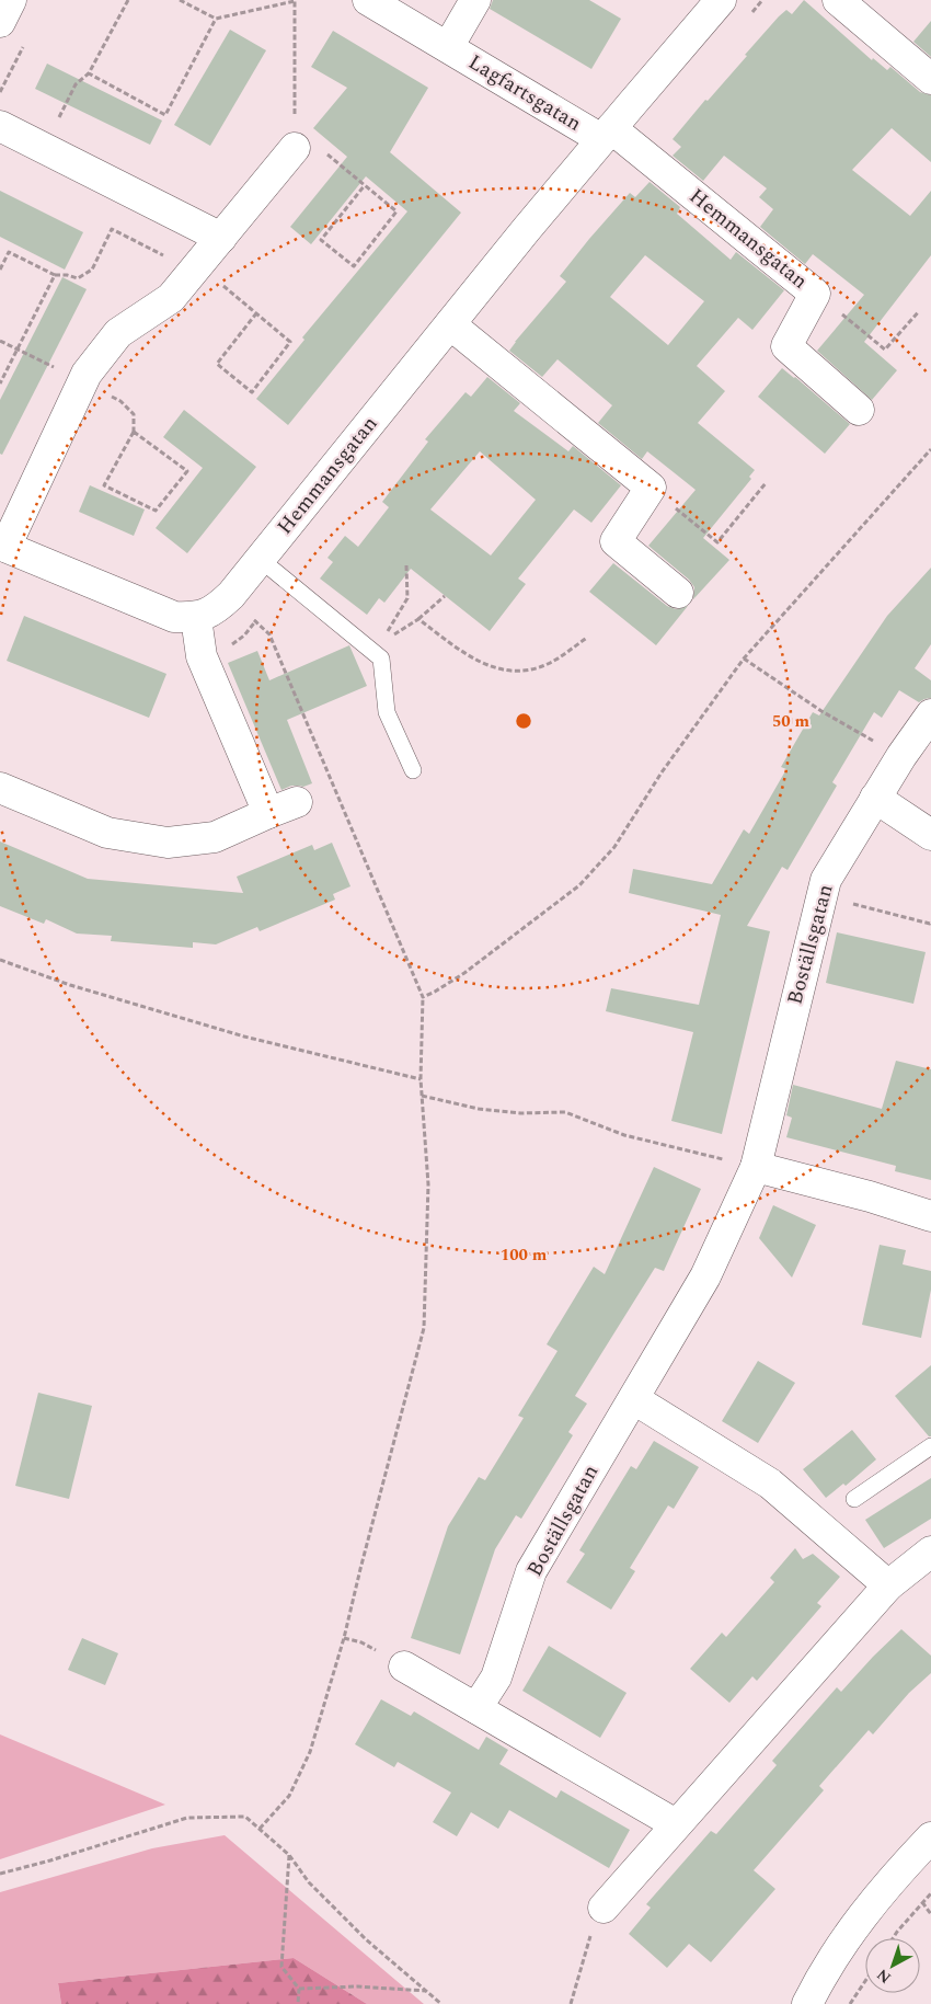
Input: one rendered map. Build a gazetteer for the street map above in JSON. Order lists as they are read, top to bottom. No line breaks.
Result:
{"streets":{"street":["Lagfartsgatan","Hemmansgatan","Boställsgatan"]},"crossings":[["Lagfartsgatan","Hemmansgatan"]],"north":"bottom left","rings":["50 m","100 m"]}
